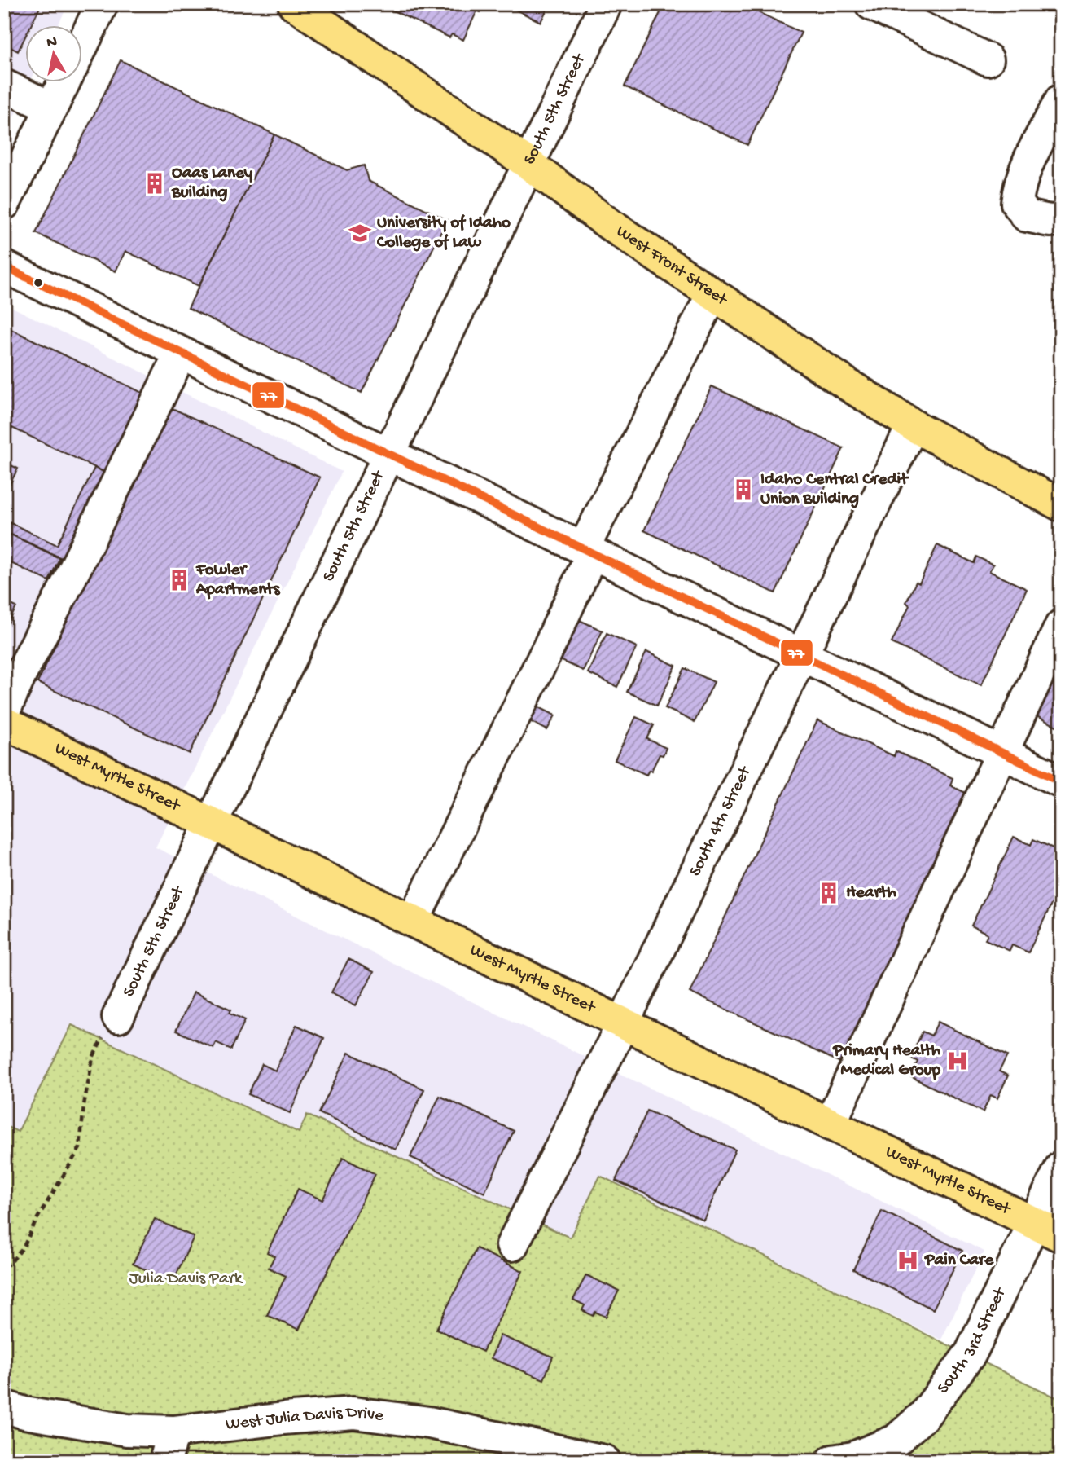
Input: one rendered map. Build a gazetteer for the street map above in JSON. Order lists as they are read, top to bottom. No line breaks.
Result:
{"streets":{"main road":["West Front Street","West Myrtle Street"],"street":["South 5th Street","South 4th Street","South 3rd Street","West Julia Davis Drive"]},"crossings":[["South 5th Street","West Front Street"],["South 5th Street","West Myrtle Street"],["West Front Street","South 4th Street"],["West Myrtle Street","South 4th Street"],["West Myrtle Street","South 3rd Street"]],"parks":["Julia Davis Park"],"places":{"building":["Oaas Laney Building","Idaho Central Credit Union Building","Fowler Apartments","Hearth"],"school or university":["University of Idaho College of Law"],"hospital":["Primary Health Medical Group","Pain Care"]},"lines":["transit line 77"],"north":"top"}
